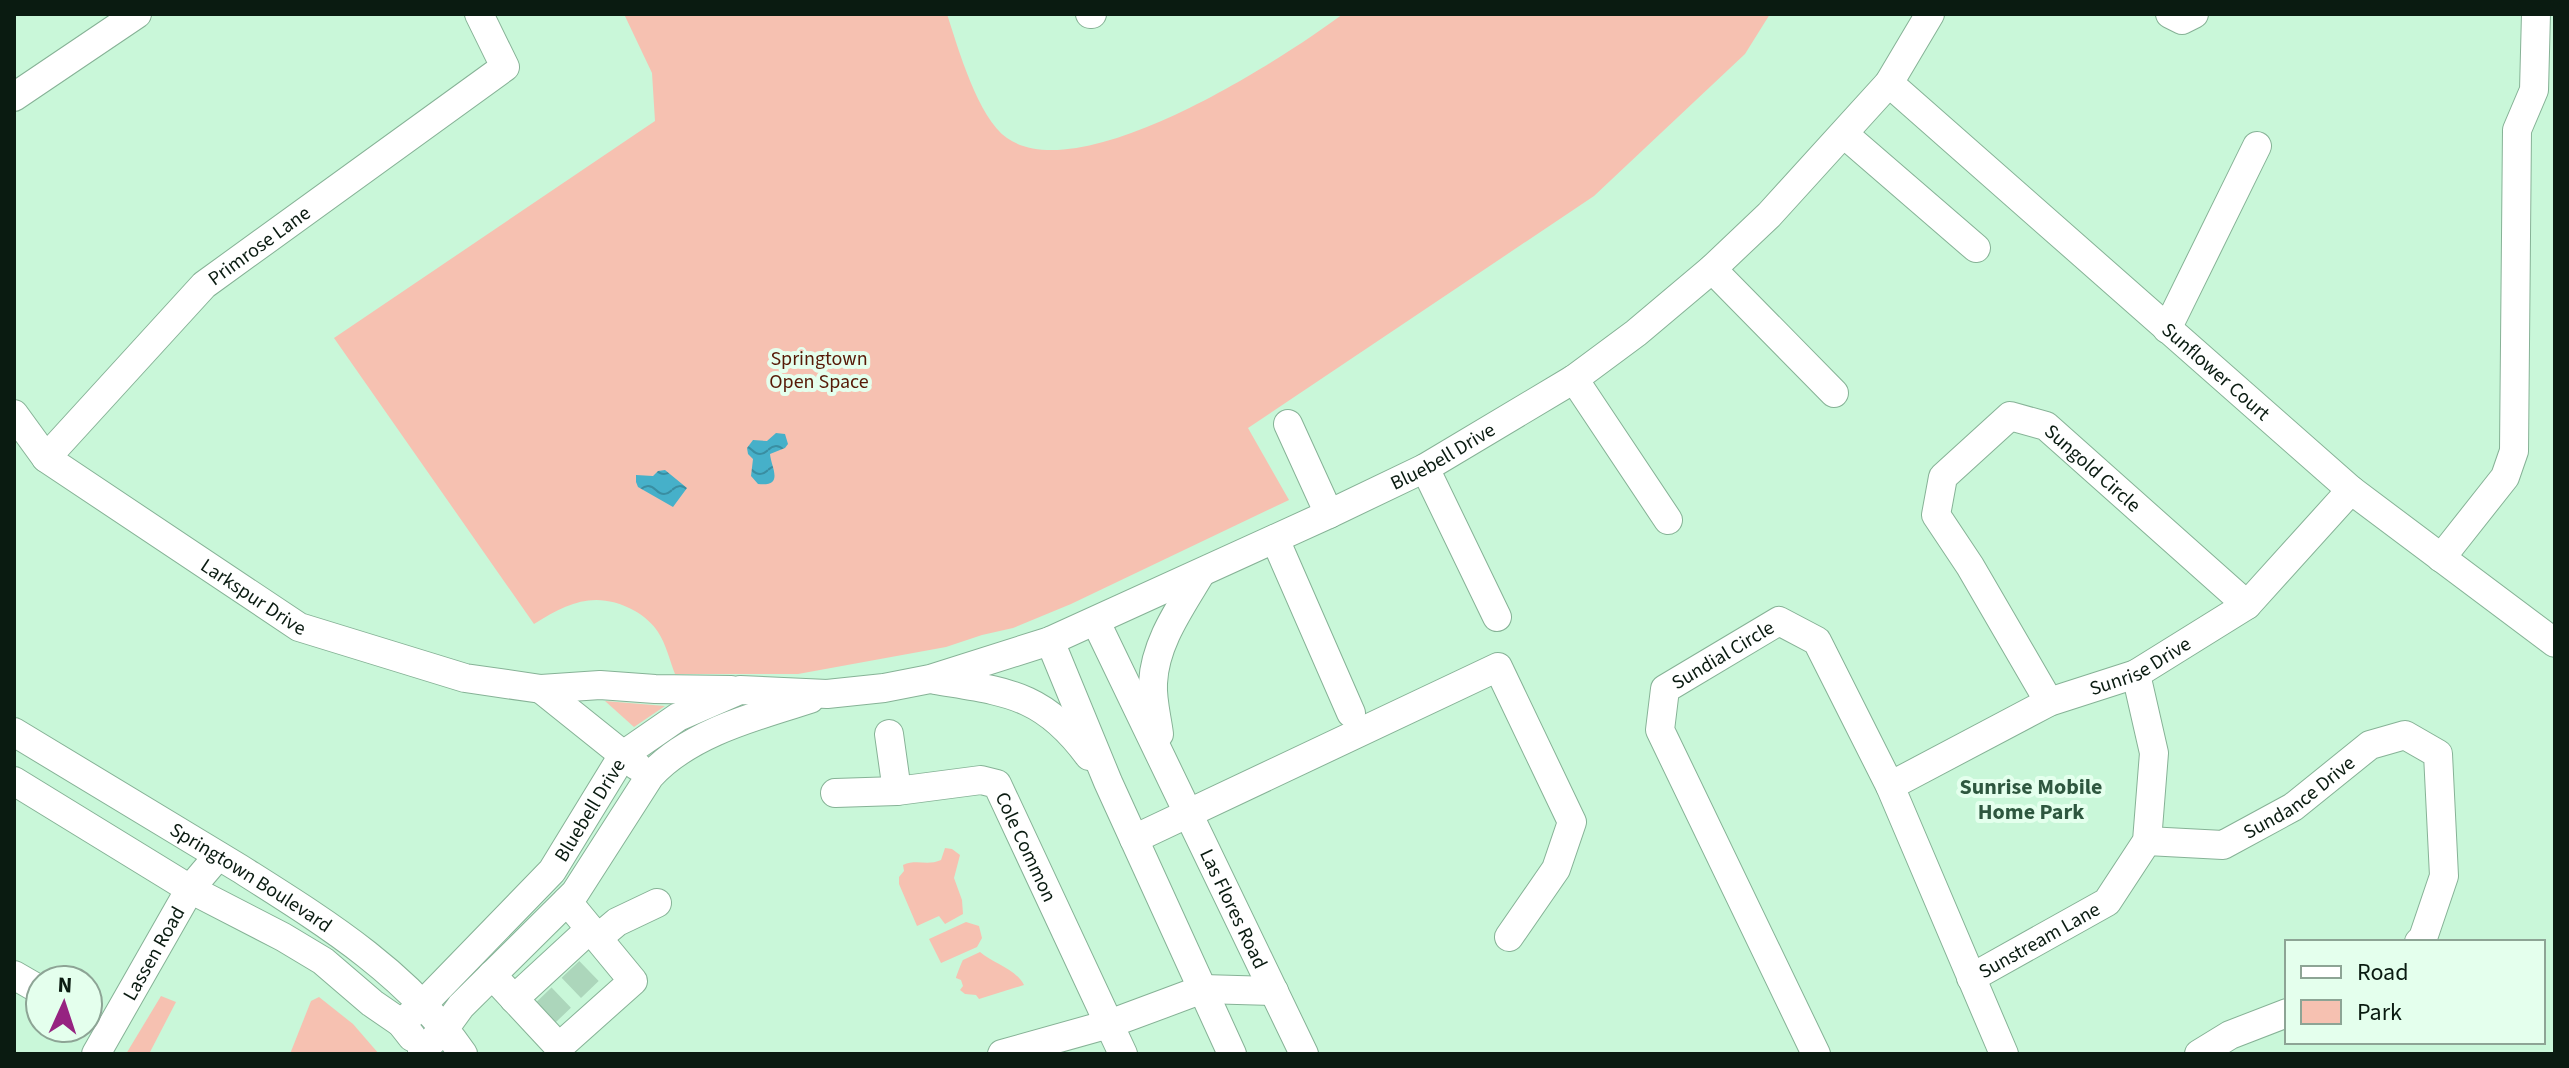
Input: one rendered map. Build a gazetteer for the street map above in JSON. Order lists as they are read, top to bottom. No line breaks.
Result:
{"streets":{"street":["Primrose Lane","Sunflower Court","Bluebell Drive","Sungold Circle","Larkspur Drive","Sundial Circle","Sunrise Drive","Sundance Drive","Cole Common","Springtown Boulevard","Las Flores Road","Sunstream Lane","Lassen Road"]},"crossings":[["Primrose Lane","Larkspur Drive"],["Sunflower Court","Bluebell Drive"],["Sunflower Court","Sunrise Drive"],["Bluebell Drive","Larkspur Drive"],["Bluebell Drive","Springtown Boulevard"],["Bluebell Drive","Las Flores Road"],["Sungold Circle","Sunrise Drive"],["Sundial Circle","Sunrise Drive"],["Sundial Circle","Sunstream Lane"],["Sunrise Drive","Sunstream Lane"],["Sundance Drive","Sunstream Lane"],["Springtown Boulevard","Lassen Road"]],"districts":["Sunrise Mobile Home Park"],"parks":["Springtown Open Space"],"legend":["Road","Park"],"north":"top"}
